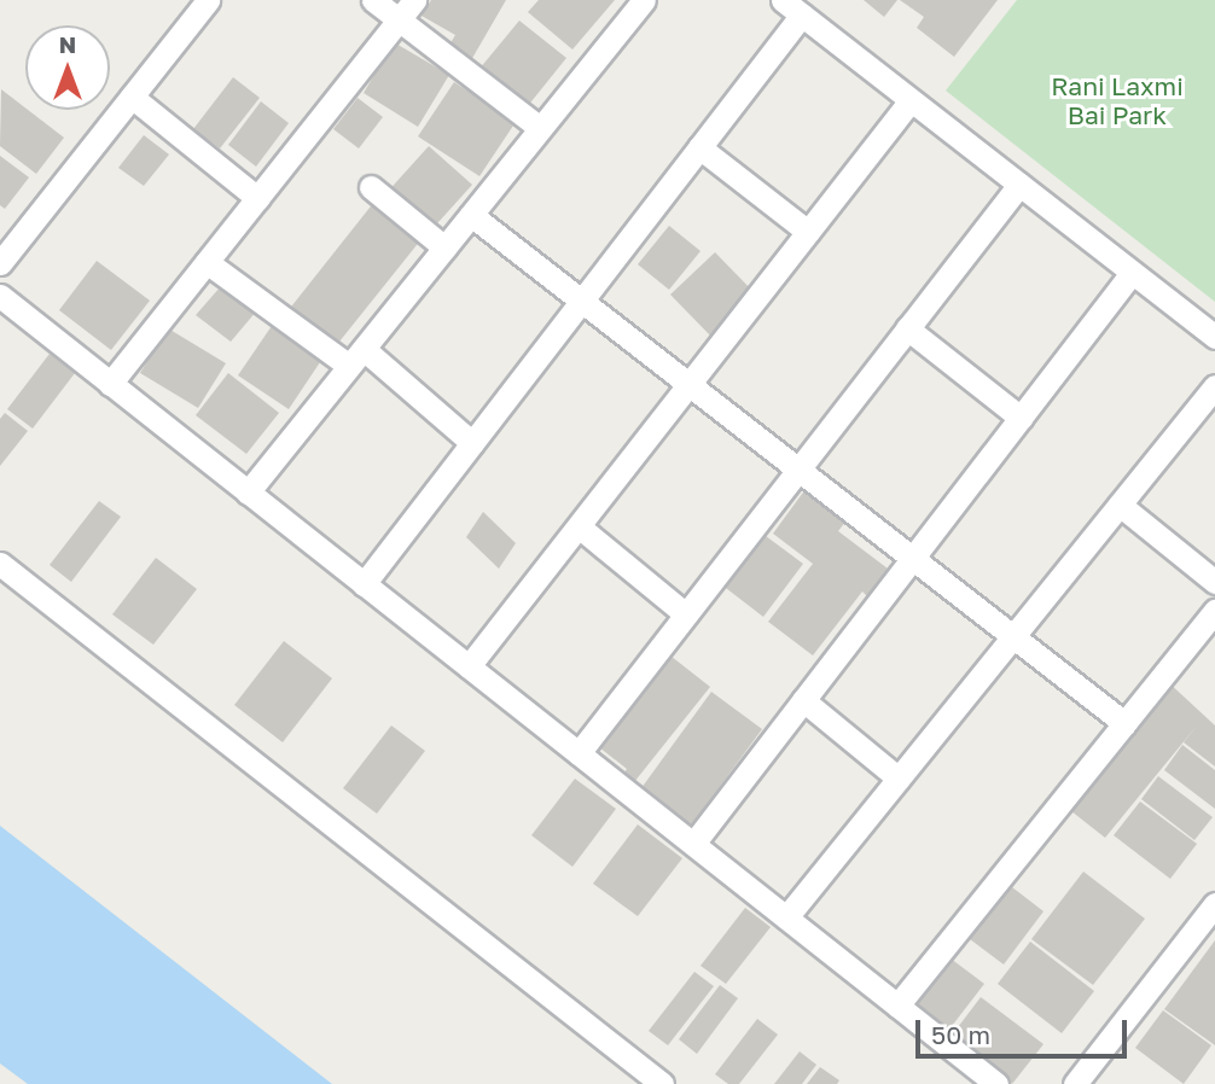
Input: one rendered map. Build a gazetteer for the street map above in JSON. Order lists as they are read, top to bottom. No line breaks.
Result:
{"parks":["Rani Laxmi Bai Park"],"scale_bar":"50 m","north":"top"}
